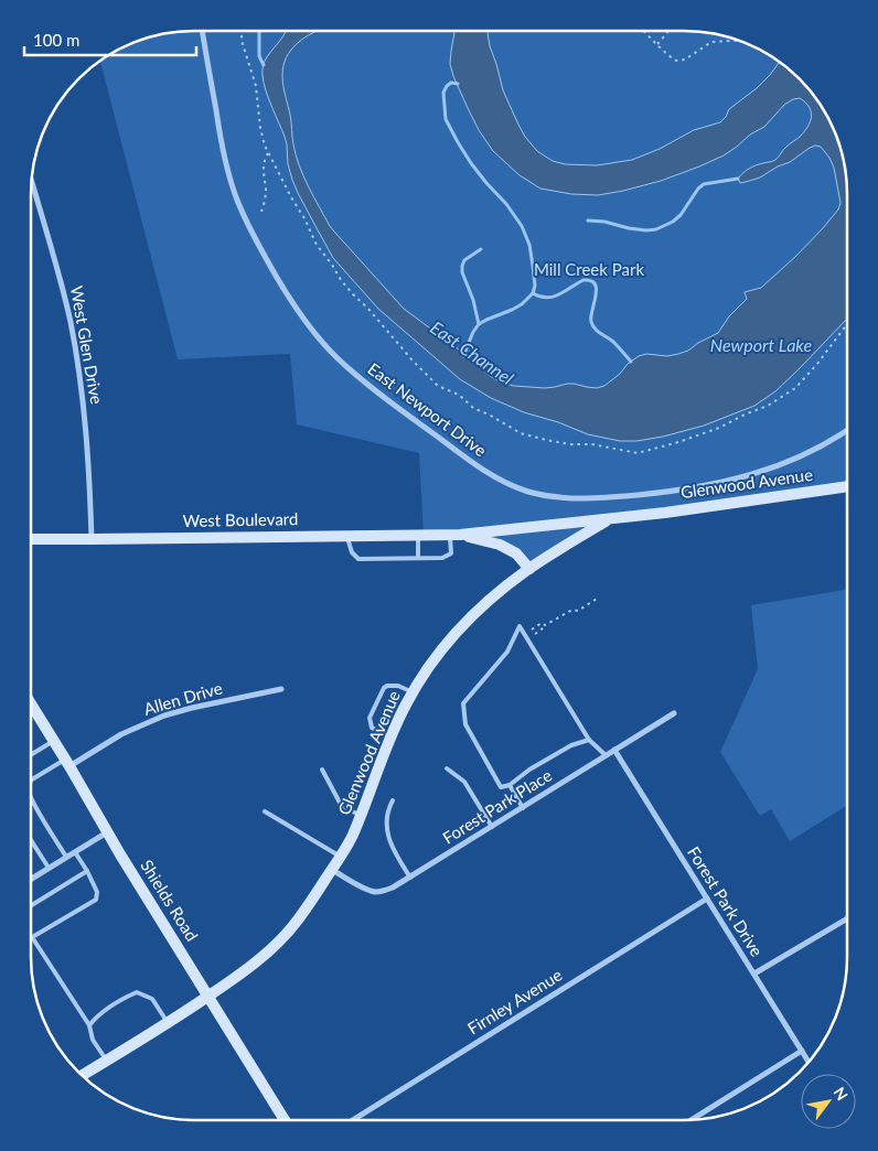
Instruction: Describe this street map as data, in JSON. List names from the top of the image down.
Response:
{
  "streets": {
    "street": [
      "West Glen Drive",
      "East Newport Drive",
      "Glenwood Avenue",
      "West Boulevard",
      "Allen Drive",
      "Forest Park Place",
      "Shields Road",
      "Forest Park Drive",
      "Firnley Avenue"
    ]
  },
  "crossings": [
    ["West Glen Drive", "West Boulevard"],
    ["Glenwood Avenue", "West Boulevard"],
    ["Glenwood Avenue", "Forest Park Place"],
    ["Glenwood Avenue", "Shields Road"],
    ["Allen Drive", "Shields Road"],
    ["Forest Park Place", "Forest Park Drive"],
    ["Forest Park Drive", "Firnley Avenue"]
  ],
  "water": ["Newport Lake", "East Channel"],
  "parks": ["Mill Creek Park"],
  "scale_bar": "100 m",
  "north": "top right"
}
